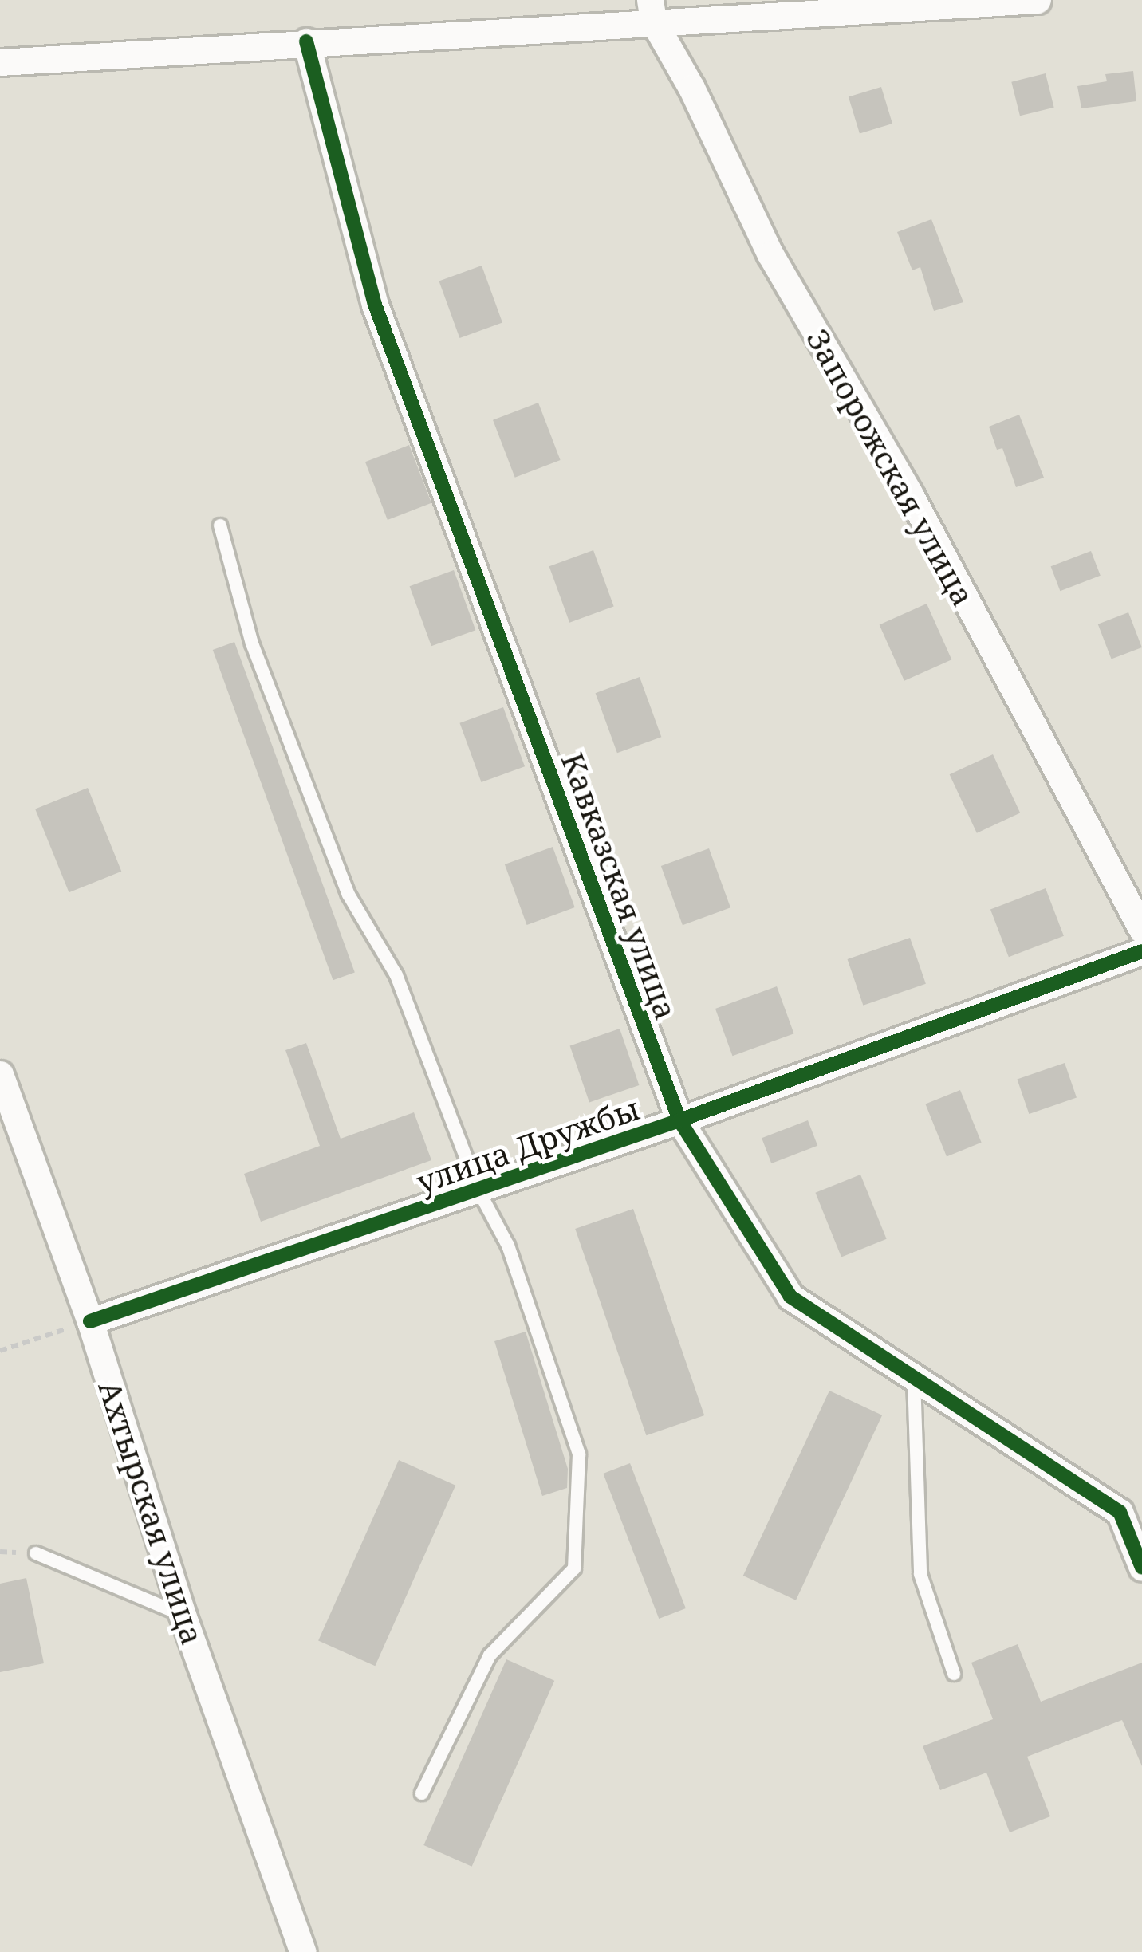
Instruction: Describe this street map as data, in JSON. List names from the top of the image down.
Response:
{
  "streets": {
    "street": [
      "Запорожская улица",
      "Кавказская улица",
      "улица Дружбы",
      "Ахтырская улица"
    ]
  },
  "crossings": [
    ["Кавказская улица", "улица Дружбы"],
    ["улица Дружбы", "Ахтырская улица"]
  ]
}
